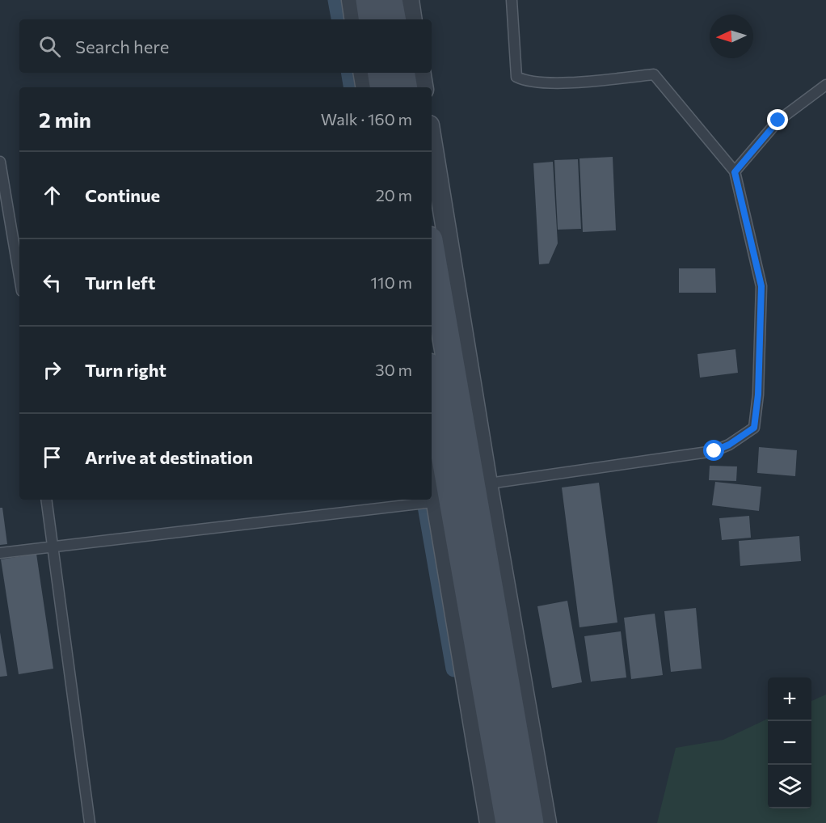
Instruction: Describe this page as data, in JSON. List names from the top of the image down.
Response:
{
  "north": "left",
  "page": {
    "search": "Search here",
    "heading": ["2 min", "Walk · 160 m"],
    "list": [
      ["Continue", "20 m"],
      ["Turn left", "110 m"],
      ["Turn right", "30 m"],
      "Arrive at destination"
    ],
    "map_buttons": ["+", "−"]
  }
}
